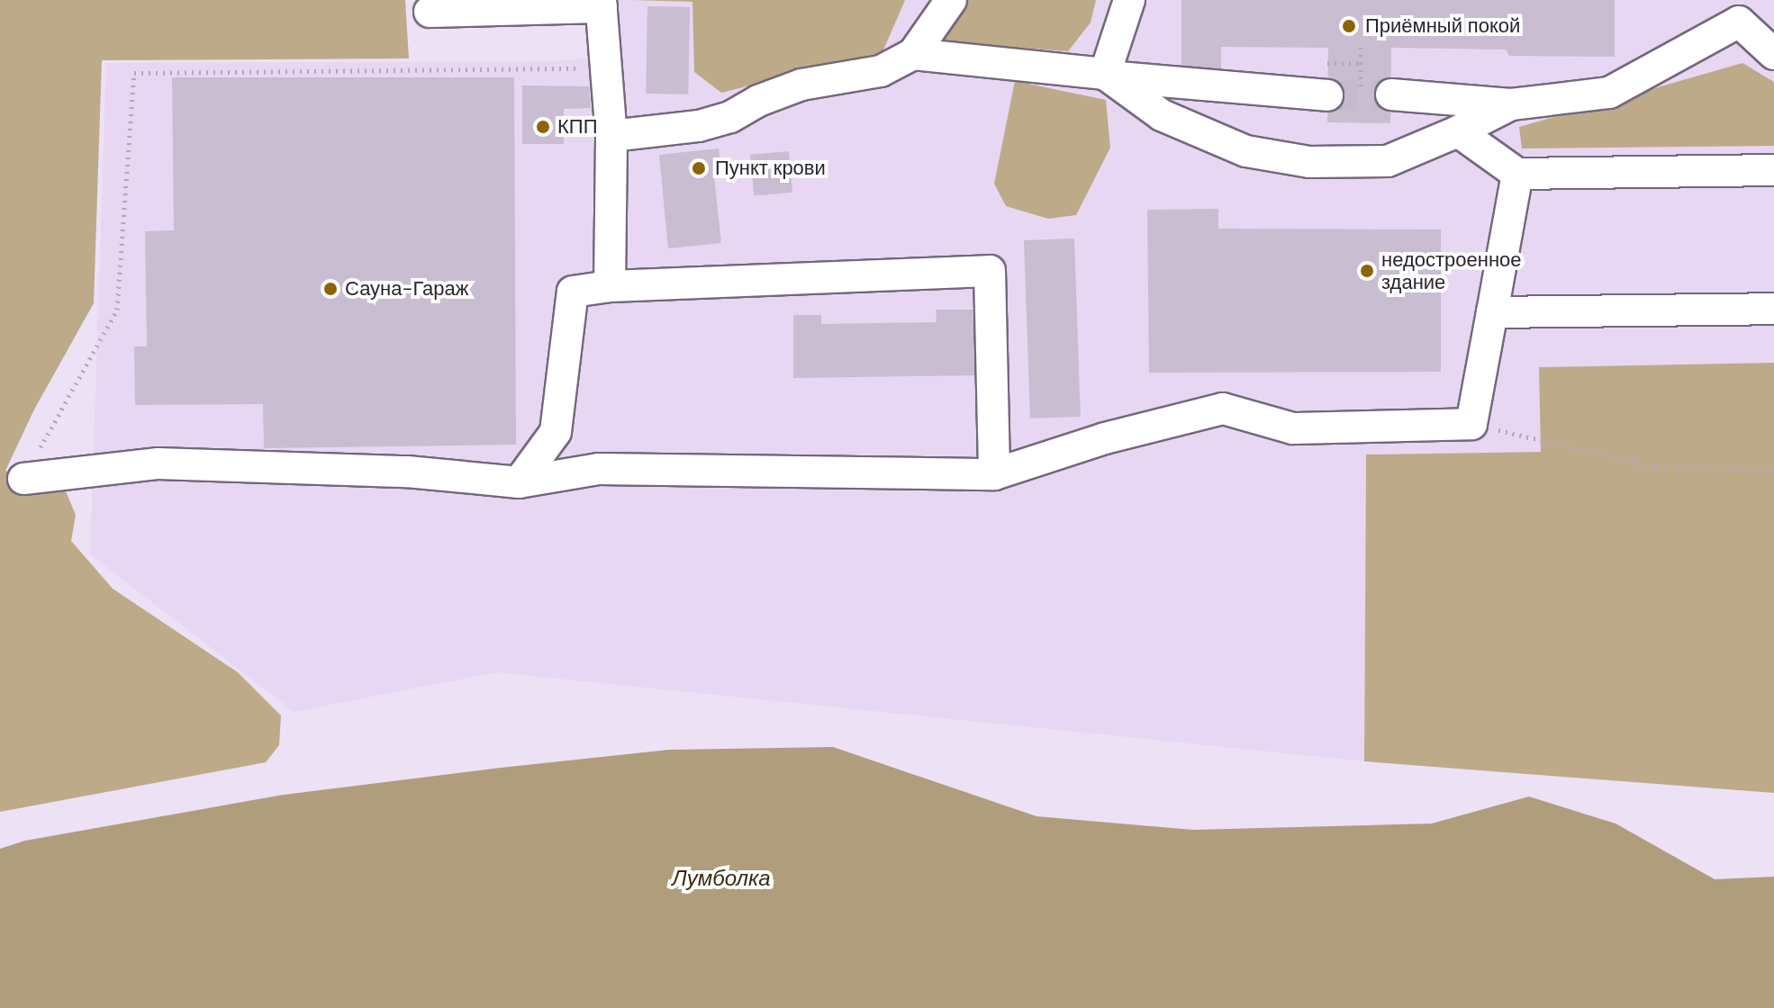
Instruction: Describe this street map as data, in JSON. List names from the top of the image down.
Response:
{
  "water": ["Лумболка"],
  "places": [
    "Приёмный покой",
    "КПП",
    "Пункт крови",
    "недостроенное здание",
    "Сауна-Гараж"
  ]
}
